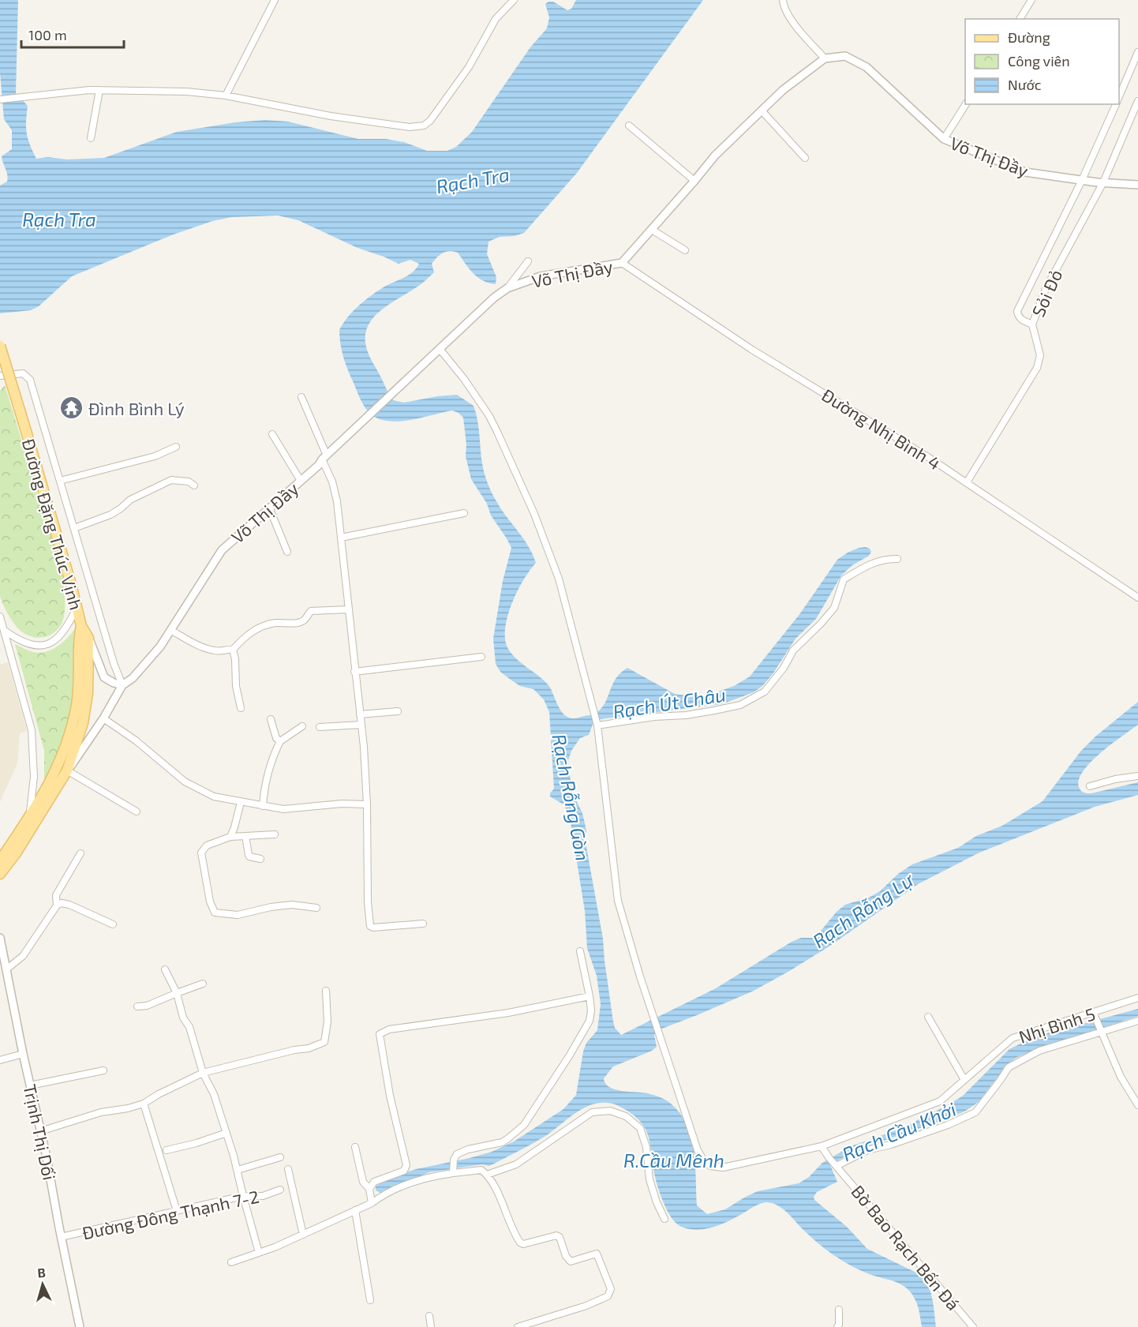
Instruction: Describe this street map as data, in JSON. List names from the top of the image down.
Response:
{
  "streets": {
    "main road": ["Đường Đặng Thúc Vịnh"],
    "street": [
      "Võ Thị Đầy",
      "Sỏi Đỏ",
      "Đường Nhị Bình 4",
      "Nhị Bình 5",
      "Trịnh Thị Dối",
      "Đường Đông Thạnh 7-2",
      "Bờ Bao Rạch Bến Đá"
    ]
  },
  "crossings": [
    ["Võ Thị Đầy", "Sỏi Đỏ"],
    ["Võ Thị Đầy", "Đường Nhị Bình 4"],
    ["Võ Thị Đầy", "Đường Đặng Thúc Vịnh"],
    ["Sỏi Đỏ", "Đường Nhị Bình 4"],
    ["Nhị Bình 5", "Bờ Bao Rạch Bến Đá"],
    ["Trịnh Thị Dối", "Đường Đông Thạnh 7-2"]
  ],
  "water": [
    "Rạch Tra",
    "Rạch Út Châu",
    "Rạch Rỗng Gòn",
    "Rạch Rỗng Lự",
    "Rạch Cầu Khởi",
    "R.Cầu Mênh"
  ],
  "places": {
    "temple": ["Đình Bình Lý"]
  },
  "legend": ["Đường", "Công viên", "Nước"],
  "scale_bar": "100 m",
  "north": "top"
}
